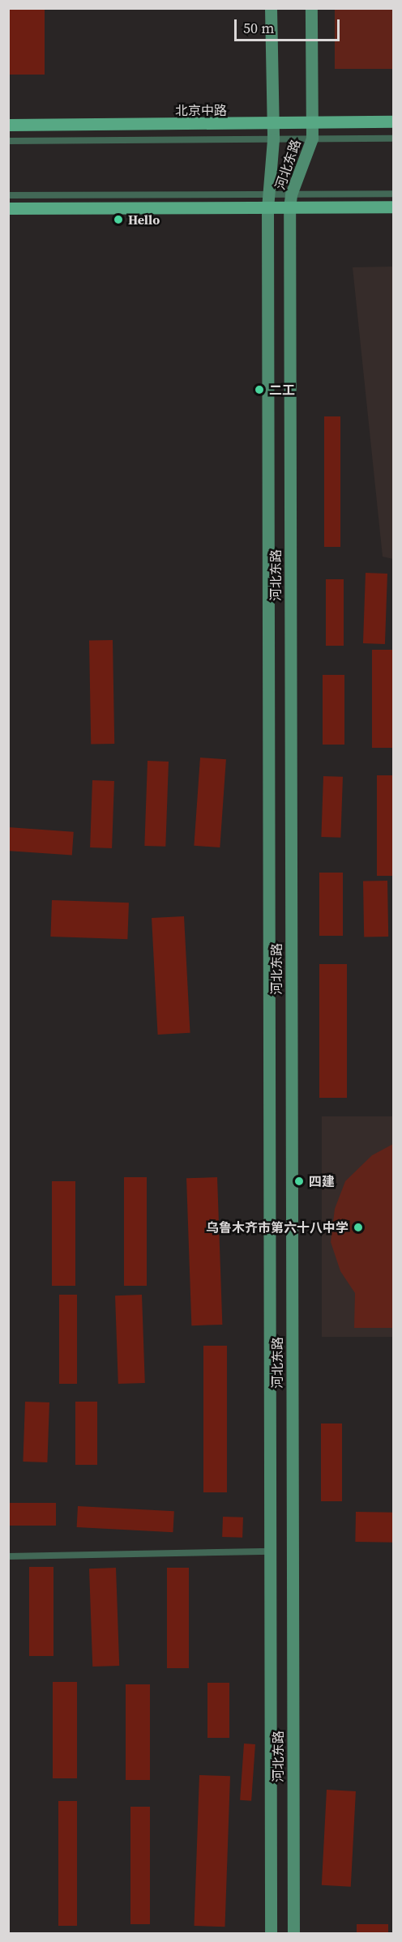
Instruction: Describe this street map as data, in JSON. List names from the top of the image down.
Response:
{
  "streets": {
    "main road": ["北京中路", "河北东路"]
  },
  "crossings": [
    ["北京中路", "河北东路"]
  ],
  "places": [
    "Hello",
    "二工",
    "四建",
    "乌鲁木齐市第六十八中学"
  ],
  "scale_bar": "50 m"
}
